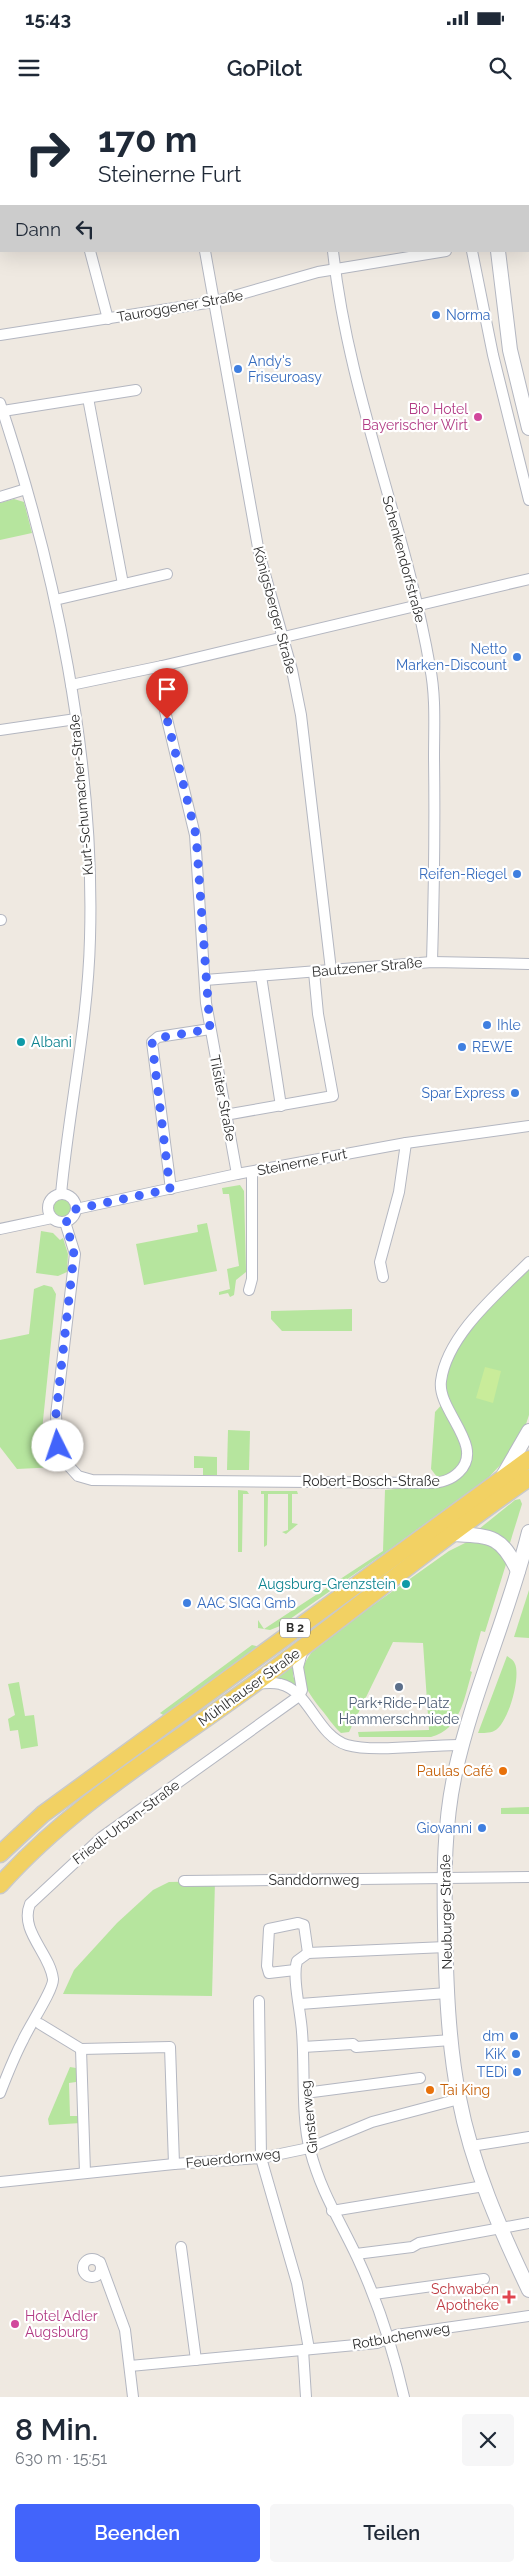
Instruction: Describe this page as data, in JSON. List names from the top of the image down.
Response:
{
  "streets": {
    "main road": ["B 2", "Mühlhauser Straße"],
    "street": [
      "Tauroggener Straße",
      "Schenkendorfstraße",
      "Königsberger Straße",
      "Kurt-Schumacher-Straße",
      "Bautzener Straße",
      "Tilsiter Straße",
      "Steinerne Furt",
      "Robert-Bosch-Straße",
      "Friedl-Urban-Straße",
      "Sanddornweg",
      "Neuburger Straße",
      "Ginsterweg",
      "Feuerdornweg",
      "Rotbuchenweg"
    ]
  },
  "crossings": [
    ["Tauroggener Straße", "Schenkendorfstraße"],
    ["Tauroggener Straße", "Königsberger Straße"],
    ["Schenkendorfstraße", "Bautzener Straße"],
    ["Königsberger Straße", "Bautzener Straße"],
    ["Kurt-Schumacher-Straße", "Steinerne Furt"],
    ["Kurt-Schumacher-Straße", "Robert-Bosch-Straße"],
    ["Bautzener Straße", "Tilsiter Straße"],
    ["Tilsiter Straße", "Steinerne Furt"],
    ["Steinerne Furt", "Robert-Bosch-Straße"],
    ["Sanddornweg", "Neuburger Straße"],
    ["Neuburger Straße", "Feuerdornweg"],
    ["Ginsterweg", "Feuerdornweg"],
    ["Ginsterweg", "Rotbuchenweg"]
  ],
  "places": {
    "other": [
      "Norma",
      "Andy's Friseuroasy",
      "Bio Hotel Bayerischer Wirt",
      "Netto Marken-Discount",
      "Reifen-Riegel",
      "Ihle",
      "Albani",
      "REWE",
      "Spar Express",
      "Augsburg-Grenzstein",
      "AAC SIGG Gmb",
      "Park+Ride-Platz Hammerschmiede",
      "Paulas Café",
      "Giovanni",
      "dm",
      "KiK",
      "TEDi",
      "Tai King",
      "Hotel Adler Augsburg"
    ],
    "health": ["Schwaben Apotheke"]
  },
  "page": {
    "status": "15:43",
    "header": "GoPilot",
    "turn": ["170 m", "Steinerne Furt"],
    "then": "Dann",
    "heading": ["8 Min.", "630 m · 15:51"],
    "buttons": ["Beenden", "Teilen"]
  }
}
